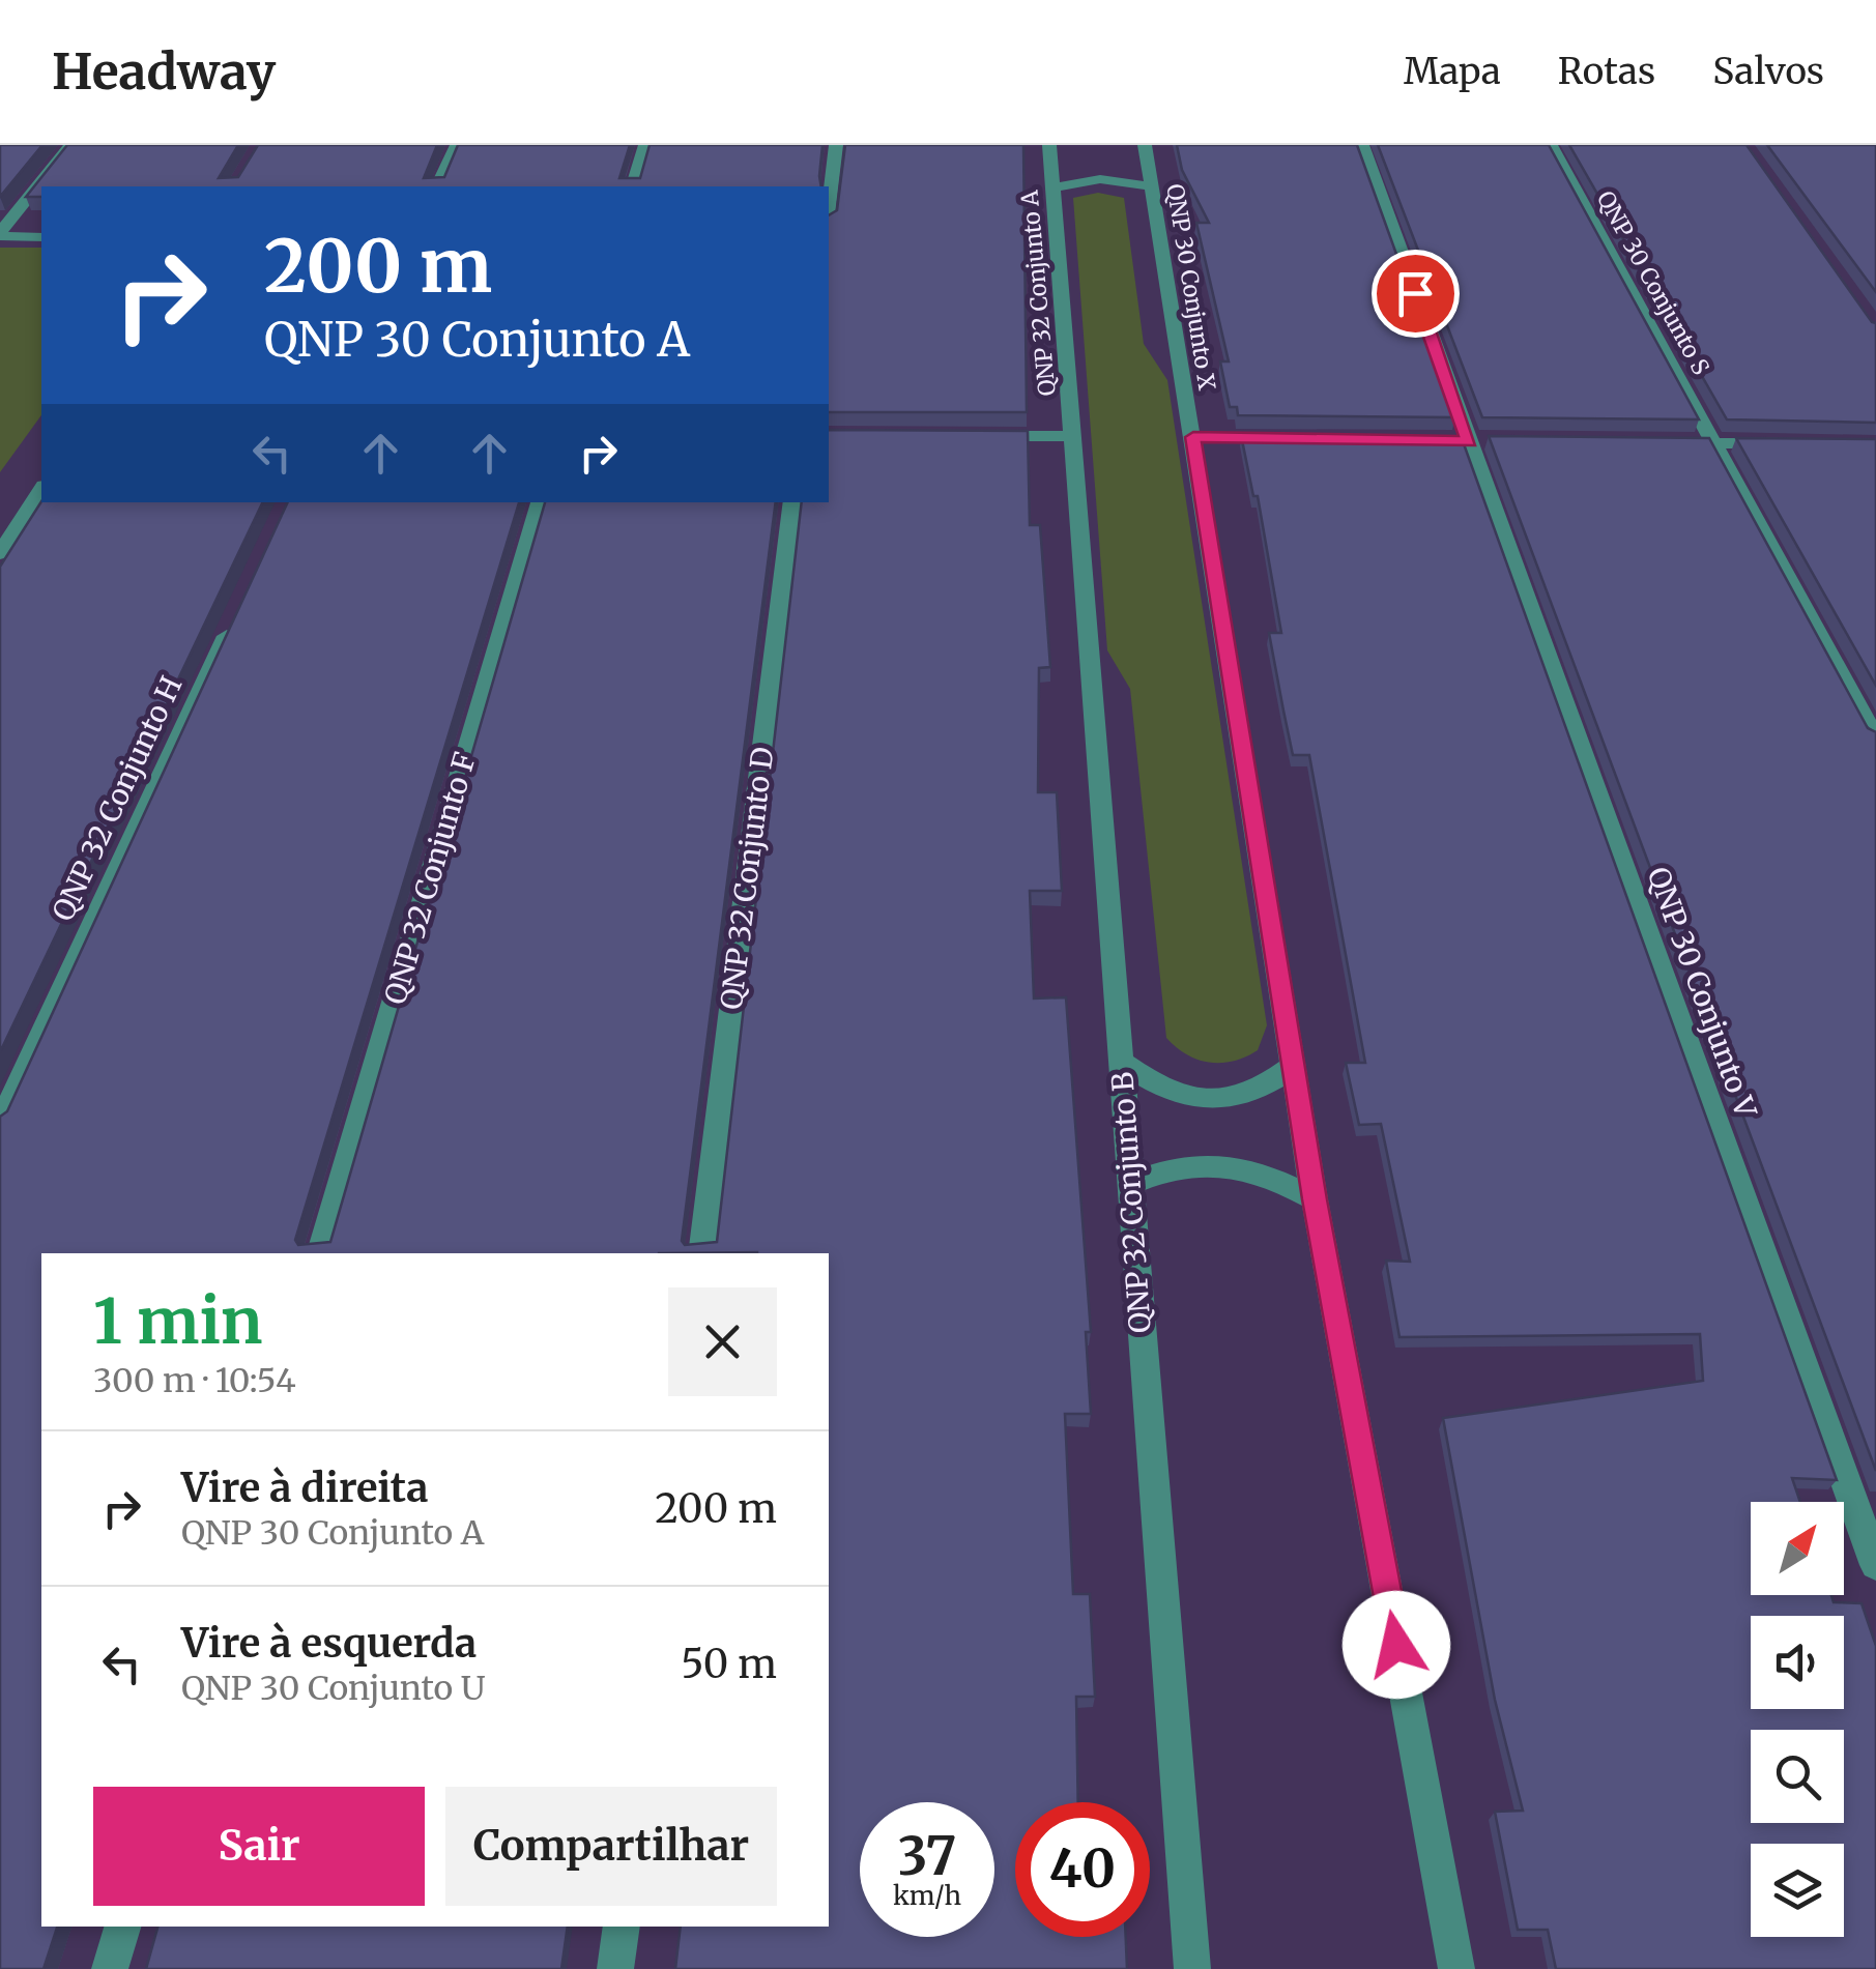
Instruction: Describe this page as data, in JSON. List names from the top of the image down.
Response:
{
  "streets": {
    "street": [
      "QNP 30 Conjunto S",
      "QNP 30 Conjunto X",
      "QNP 32 Conjunto A",
      "QNP 32 Conjunto H",
      "QNP 32 Conjunto F",
      "QNP 32 Conjunto D",
      "QNP 30 Conjunto V",
      "QNP 32 Conjunto B"
    ]
  },
  "crossings": [
    ["QNP 32 Conjunto A", "QNP 32 Conjunto B"]
  ],
  "north": "top right",
  "page": {
    "header": "Headway",
    "nav": ["Mapa", "Rotas", "Salvos"],
    "turn": ["200 m", "QNP 30 Conjunto A"],
    "heading": ["1 min", "300 m · 10:54"],
    "list": [
      {
        "name": "Vire à direita",
        "note": "QNP 30 Conjunto A",
        "value": "200 m"
      },
      {
        "name": "Vire à esquerda",
        "note": "QNP 30 Conjunto U",
        "value": "50 m"
      }
    ],
    "buttons": ["Sair", "Compartilhar"],
    "speed": "37 km/h",
    "limit": "40"
  }
}
